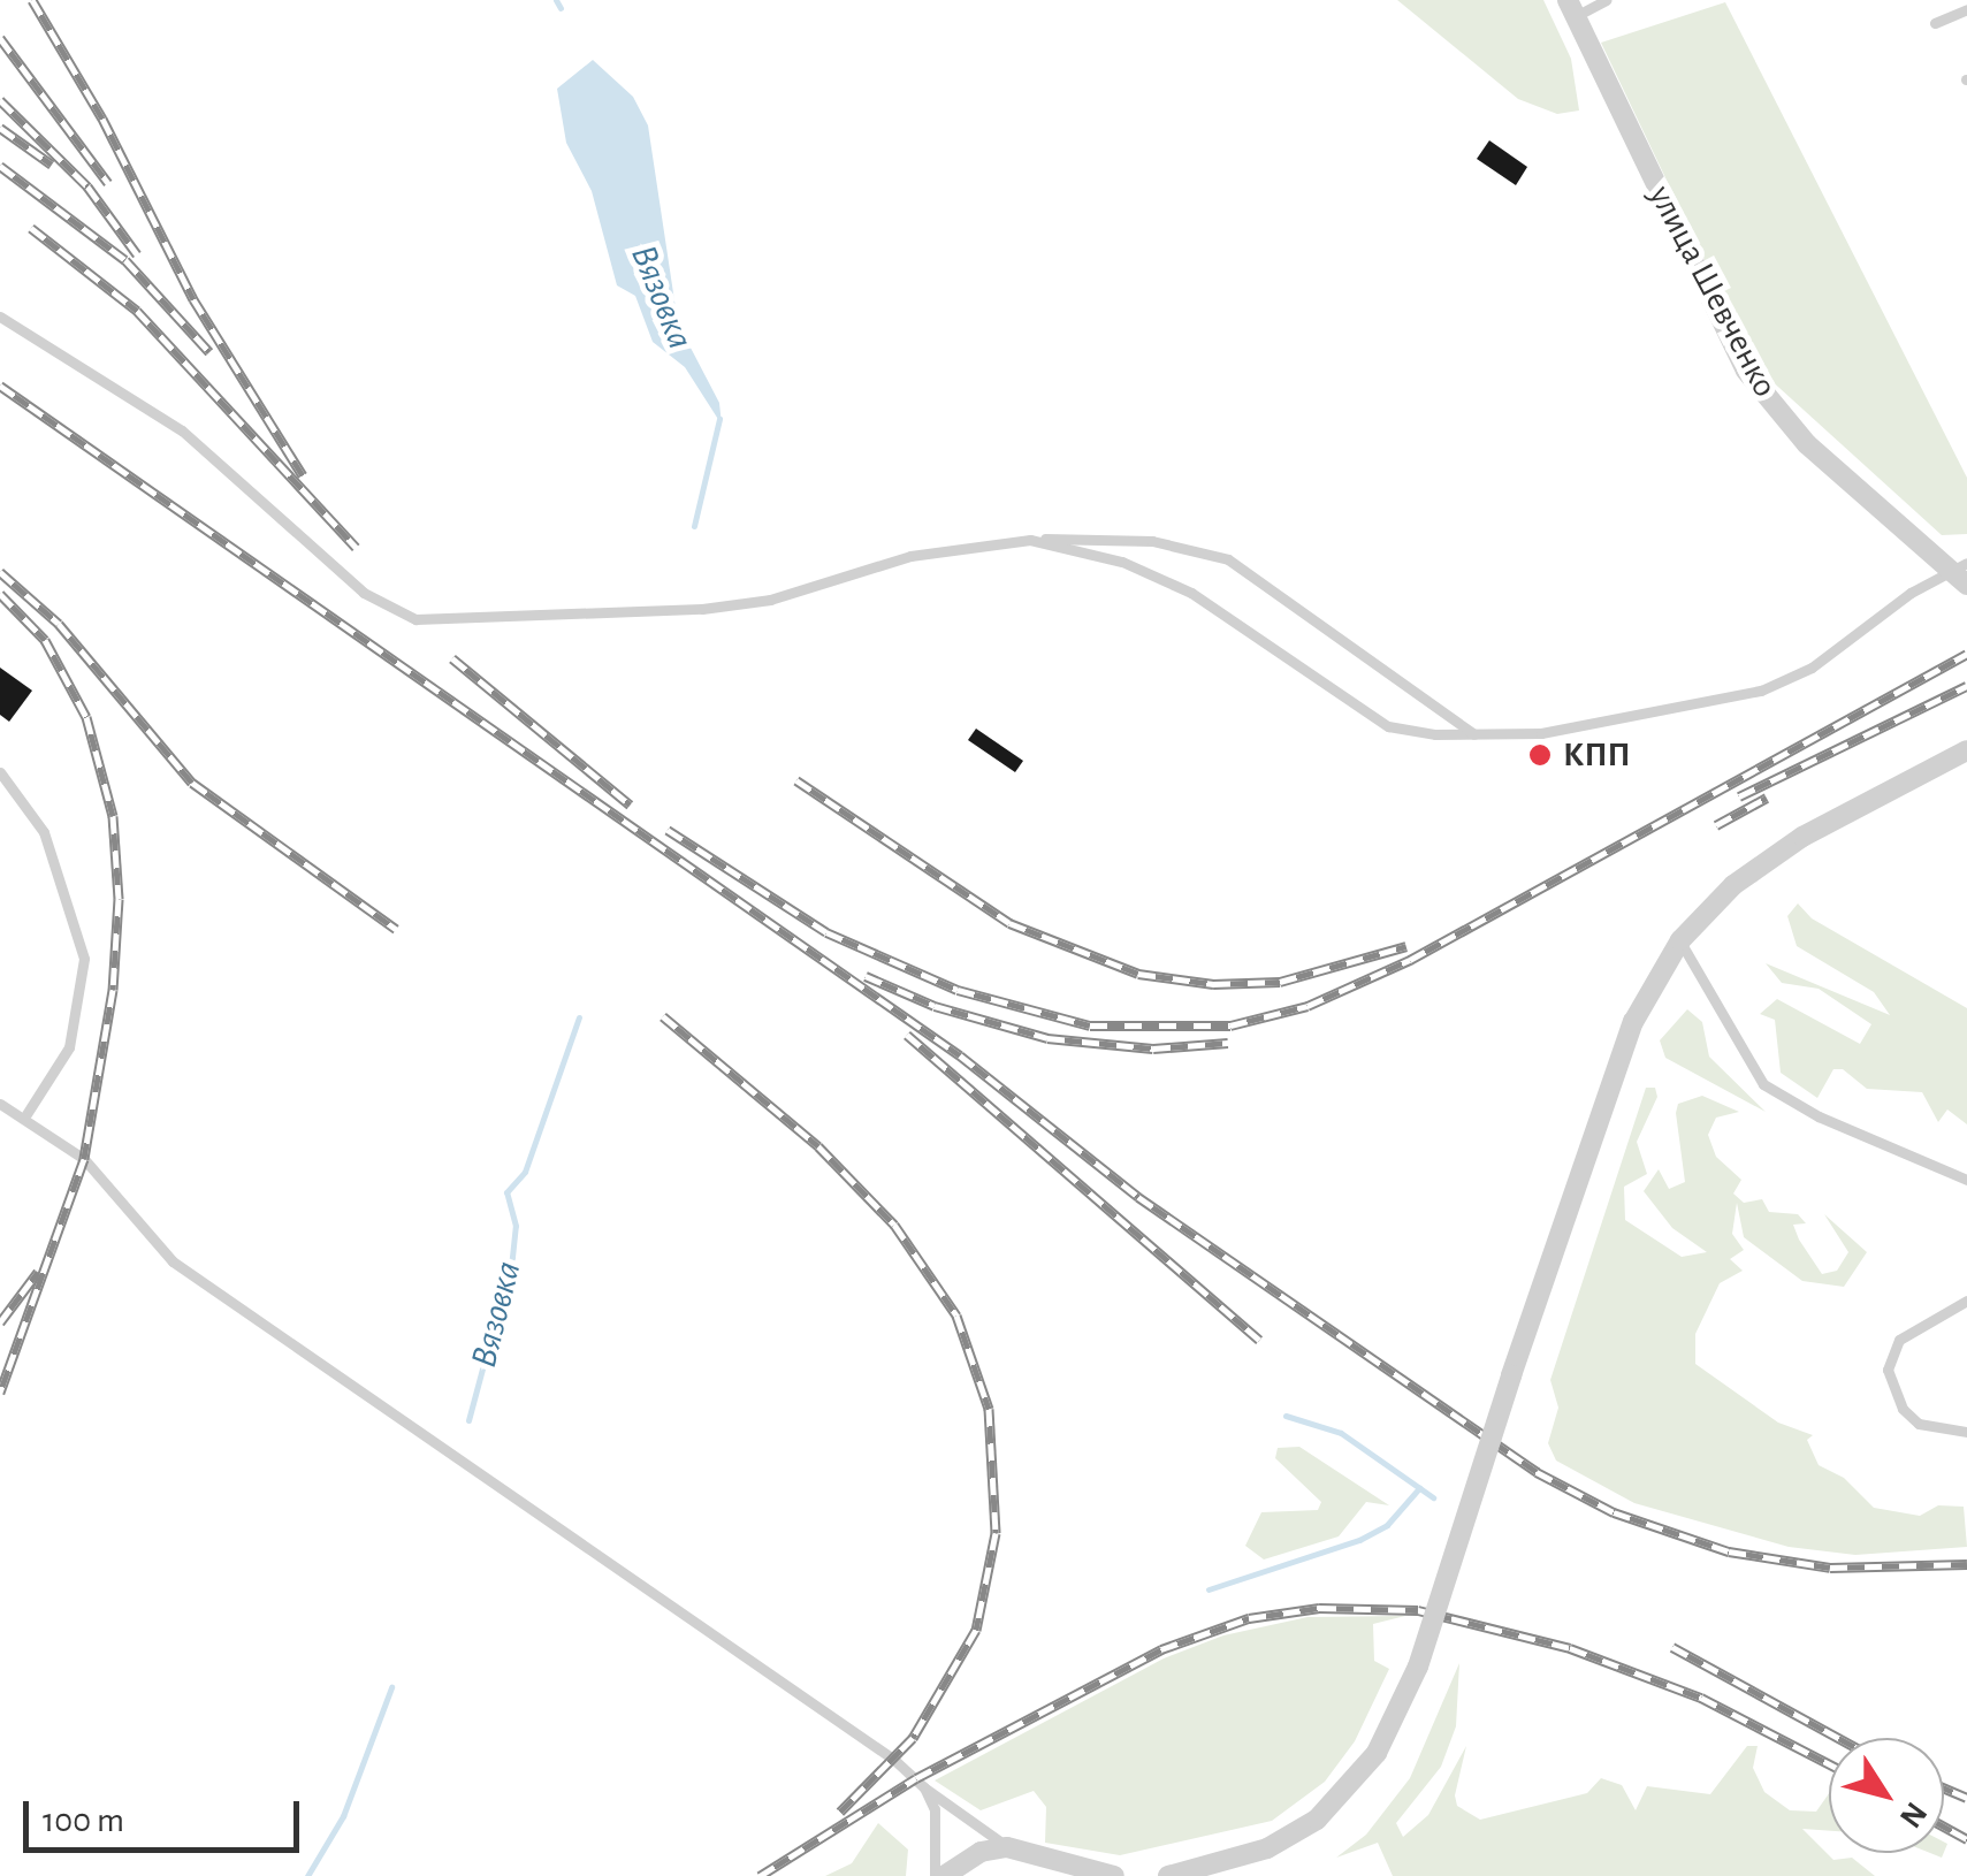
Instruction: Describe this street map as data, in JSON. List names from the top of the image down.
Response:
{
  "streets": {
    "street": ["улица Шевченко"]
  },
  "water": ["Вязовка"],
  "places": ["КПП"],
  "scale_bar": "100 m",
  "north": "bottom right"
}
